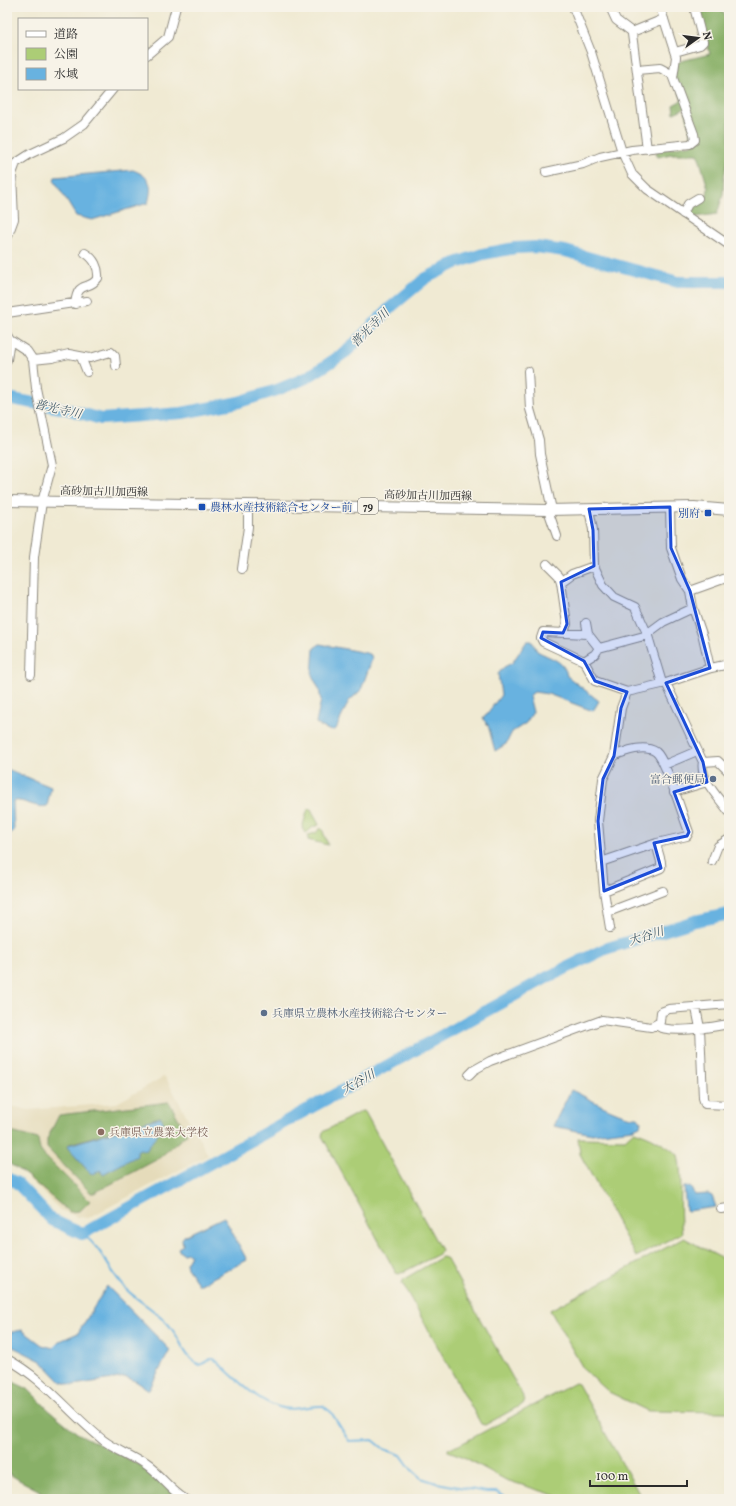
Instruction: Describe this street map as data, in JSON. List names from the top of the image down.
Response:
{
  "streets": {
    "main road": ["高砂加古川加西線", "79"]
  },
  "water": ["普光寺川", "大谷川"],
  "places": {
    "transit": ["農林水産技術総合センター前", "別府"],
    "other": ["富合郵便局", "兵庫県立農林水産技術総合センター", "兵庫県立農業大学校"]
  },
  "legend": ["道路", "公園", "水域"],
  "scale_bar": "100 m",
  "north": "right"
}
